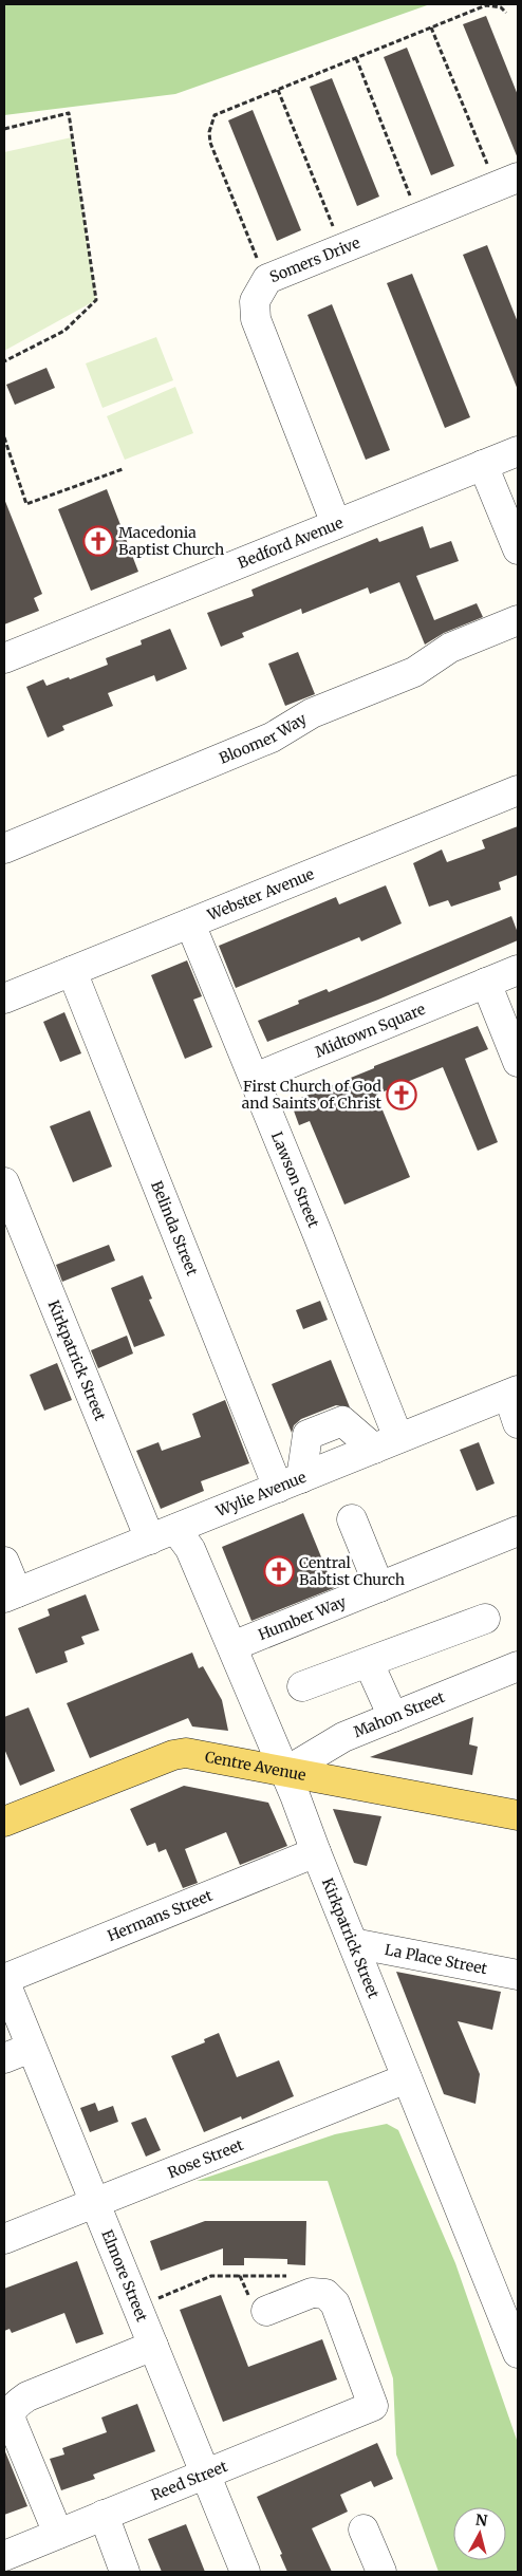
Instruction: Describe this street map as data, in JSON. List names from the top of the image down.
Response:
{
  "streets": {
    "main road": ["Centre Avenue"],
    "street": [
      "Somers Drive",
      "Bedford Avenue",
      "Bloomer Way",
      "Webster Avenue",
      "Midtown Square",
      "Lawson Street",
      "Belinda Street",
      "Kirkpatrick Street",
      "Wylie Avenue",
      "Humber Way",
      "Mahon Street",
      "Hermans Street",
      "La Place Street",
      "Rose Street",
      "Elmore Street",
      "Reed Street"
    ]
  },
  "crossings": [
    ["Somers Drive", "Bedford Avenue"],
    ["Webster Avenue", "Lawson Street"],
    ["Webster Avenue", "Belinda Street"],
    ["Midtown Square", "Lawson Street"],
    ["Lawson Street", "Wylie Avenue"],
    ["Belinda Street", "Wylie Avenue"],
    ["Kirkpatrick Street", "Wylie Avenue"],
    ["Kirkpatrick Street", "Humber Way"],
    ["Kirkpatrick Street", "Mahon Street"],
    ["Kirkpatrick Street", "Centre Avenue"],
    ["Kirkpatrick Street", "Hermans Street"],
    ["Kirkpatrick Street", "La Place Street"],
    ["Kirkpatrick Street", "Rose Street"],
    ["Mahon Street", "Centre Avenue"],
    ["Hermans Street", "Elmore Street"],
    ["Rose Street", "Elmore Street"],
    ["Elmore Street", "Reed Street"]
  ],
  "places": {
    "church": ["Macedonia Baptist Church", "First Church of God and Saints of Christ", "Central Babtist Church"]
  },
  "north": "top"
}
